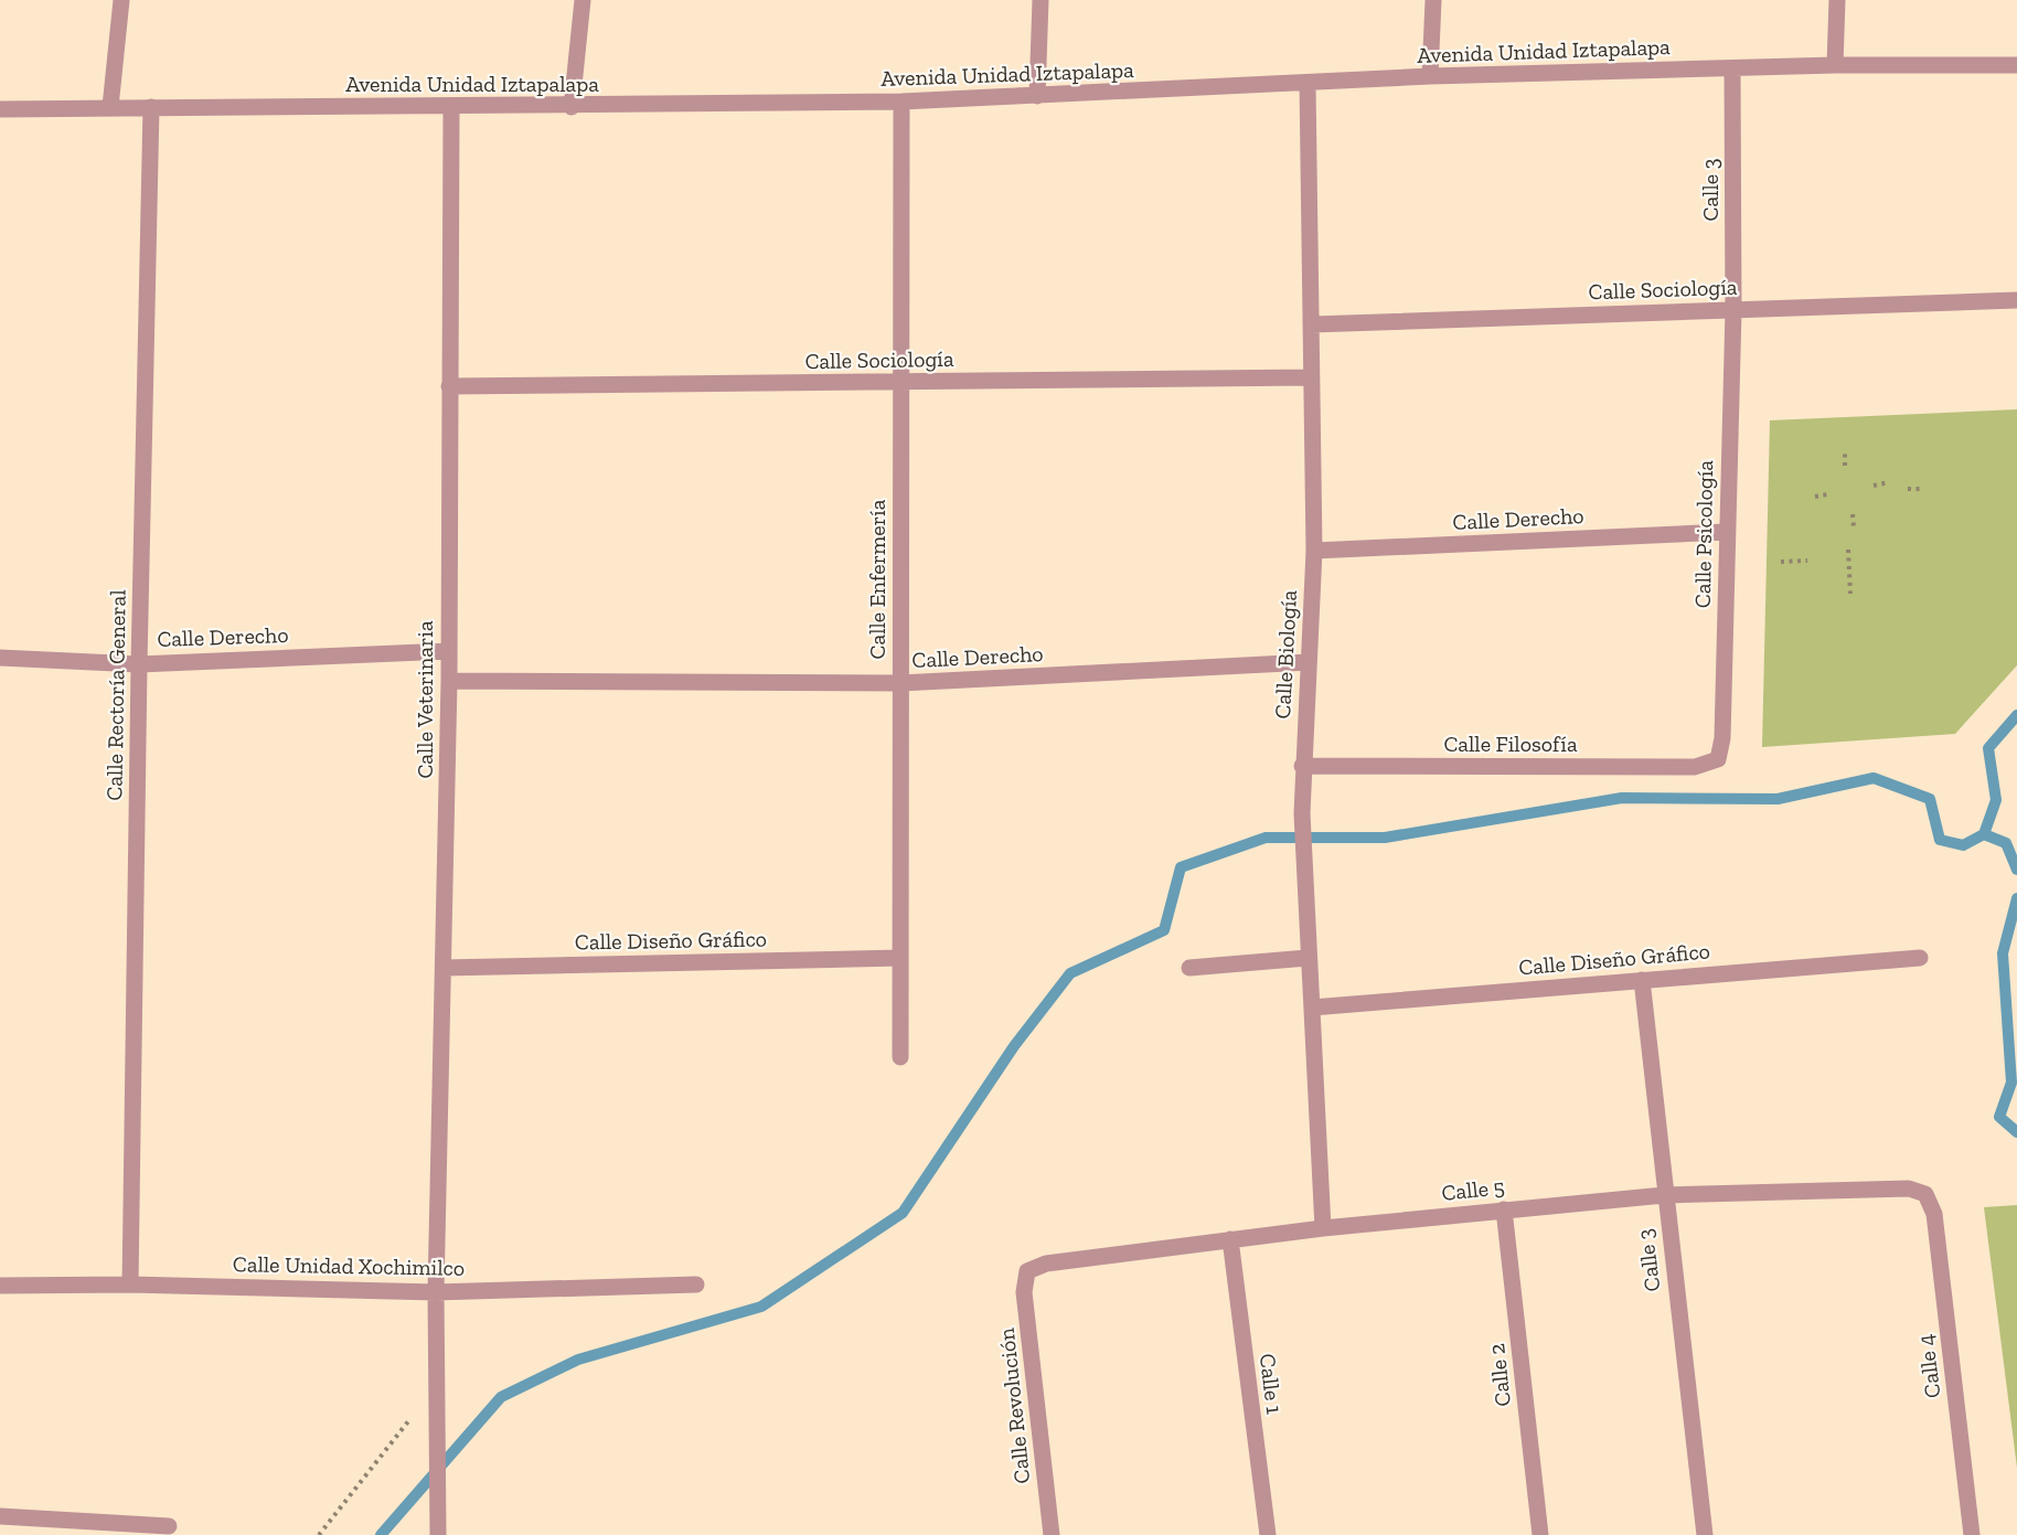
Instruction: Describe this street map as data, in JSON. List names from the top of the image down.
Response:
{
  "streets": {
    "street": [
      "Avenida Unidad Iztapalapa",
      "Calle 3",
      "Calle Sociología",
      "Calle Derecho",
      "Calle Psicología",
      "Calle Enfermería",
      "Calle Biología",
      "Calle Rectoría General",
      "Calle Veterinaria",
      "Calle Filosofía",
      "Calle Diseño Gráfico",
      "Calle 5",
      "Calle Unidad Xochimilco",
      "Calle 4",
      "Calle 2",
      "Calle 1",
      "Calle Revolución"
    ]
  },
  "crossings": [
    ["Avenida Unidad Iztapalapa", "Calle 3"],
    ["Avenida Unidad Iztapalapa", "Calle Enfermería"],
    ["Avenida Unidad Iztapalapa", "Calle Biología"],
    ["Avenida Unidad Iztapalapa", "Calle Rectoría General"],
    ["Avenida Unidad Iztapalapa", "Calle Veterinaria"],
    ["Calle 3", "Calle Sociología"],
    ["Calle 3", "Calle Psicología"],
    ["Calle 3", "Calle Diseño Gráfico"],
    ["Calle 3", "Calle 5"],
    ["Calle Sociología", "Calle Psicología"],
    ["Calle Sociología", "Calle Enfermería"],
    ["Calle Sociología", "Calle Biología"],
    ["Calle Sociología", "Calle Veterinaria"],
    ["Calle Derecho", "Calle Psicología"],
    ["Calle Derecho", "Calle Enfermería"],
    ["Calle Derecho", "Calle Biología"],
    ["Calle Derecho", "Calle Rectoría General"],
    ["Calle Derecho", "Calle Veterinaria"],
    ["Calle Psicología", "Calle Filosofía"],
    ["Calle Enfermería", "Calle Diseño Gráfico"],
    ["Calle Biología", "Calle Filosofía"],
    ["Calle Biología", "Calle Diseño Gráfico"],
    ["Calle Biología", "Calle 5"],
    ["Calle Rectoría General", "Calle Unidad Xochimilco"],
    ["Calle Veterinaria", "Calle Diseño Gráfico"],
    ["Calle Veterinaria", "Calle Unidad Xochimilco"],
    ["Calle 5", "Calle 4"],
    ["Calle 5", "Calle 2"],
    ["Calle 5", "Calle 1"],
    ["Calle 5", "Calle Revolución"]
  ]
}
